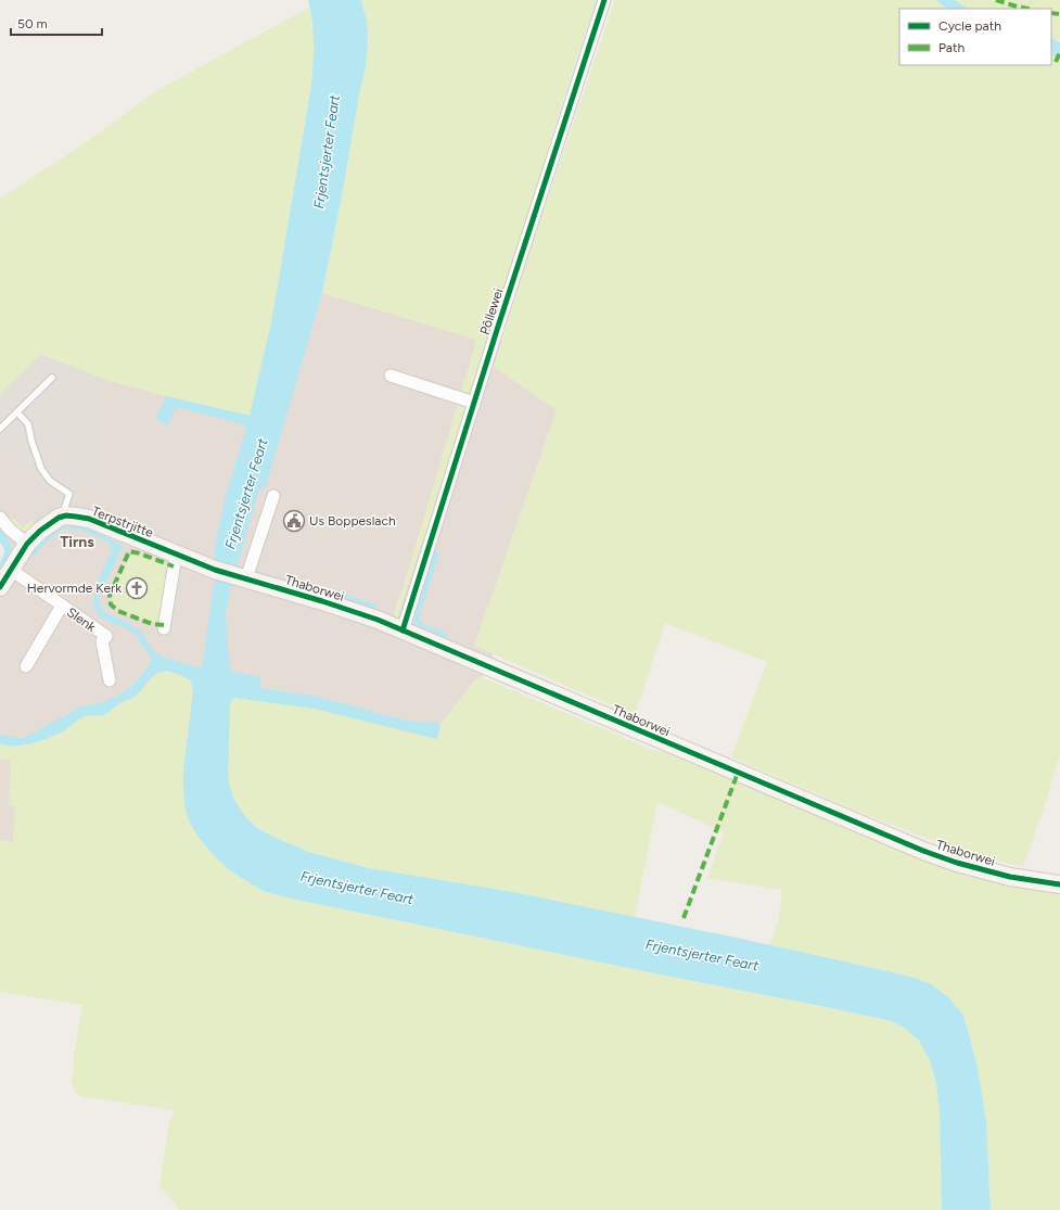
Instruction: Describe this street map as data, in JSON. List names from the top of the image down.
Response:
{
  "streets": {
    "street": [
      "Pôllewei",
      "Terpstrjitte",
      "Thaborwei",
      "Slenk"
    ]
  },
  "crossings": [
    ["Pôllewei", "Thaborwei"],
    ["Terpstrjitte", "Thaborwei"]
  ],
  "districts": ["Tirns"],
  "water": ["Frjentsjerter Feart"],
  "places": {
    "public building": ["Us Boppeslach"],
    "church": ["Hervormde Kerk"]
  },
  "legend": ["Cycle path", "Path"],
  "scale_bar": "50 m"
}
